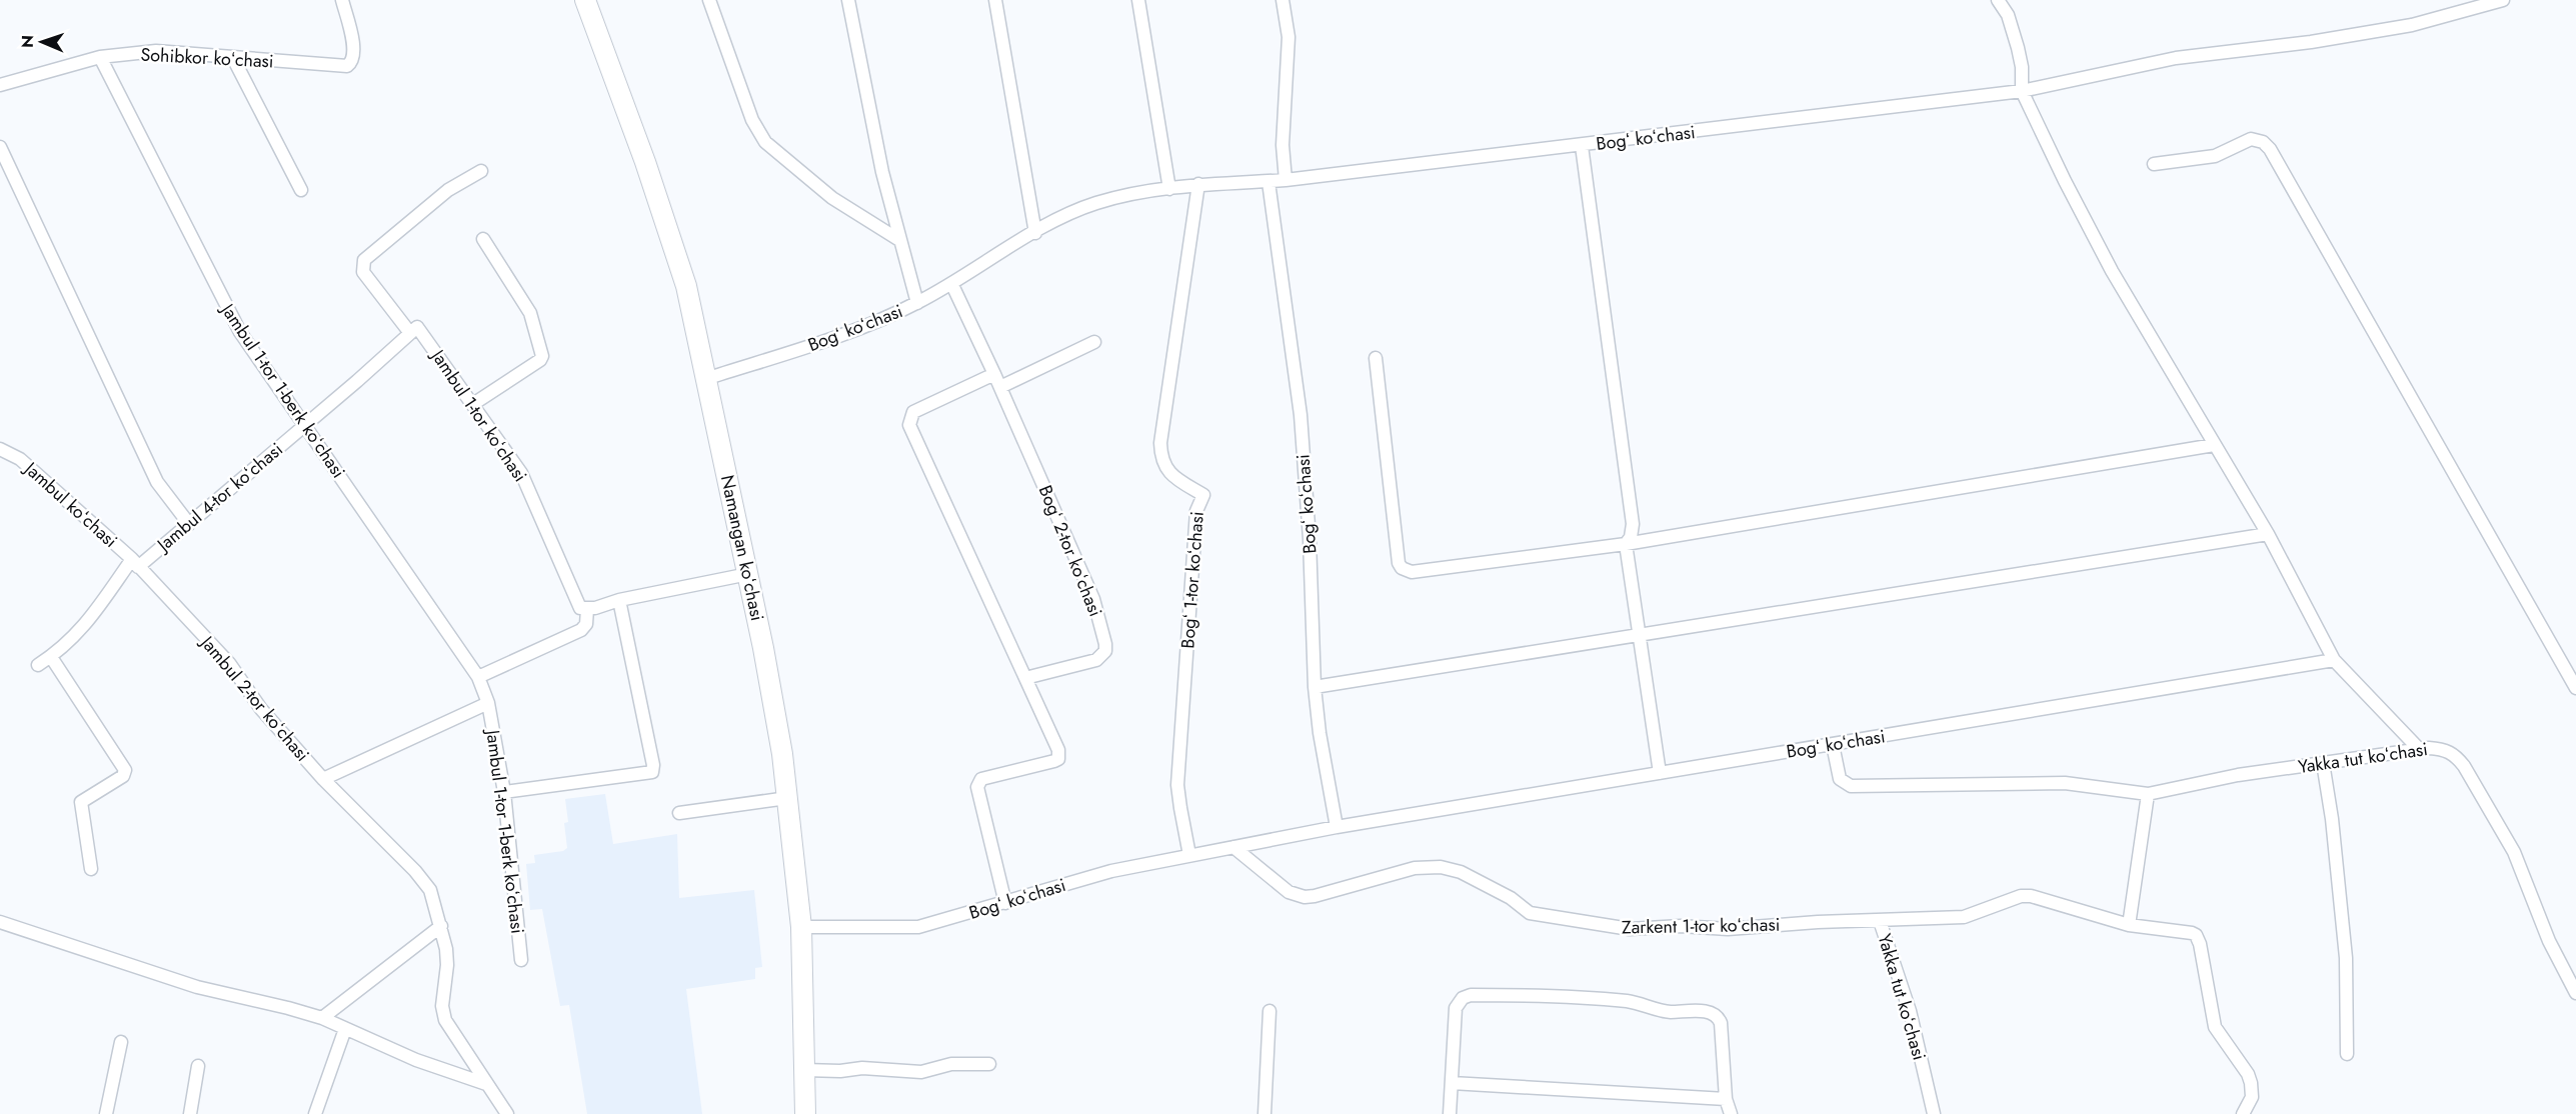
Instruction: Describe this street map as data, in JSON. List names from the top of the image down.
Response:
{
  "streets": {
    "main road": ["Namangan koʻchasi"],
    "street": [
      "Sohibkor koʻchasi",
      "Bogʻ koʻchasi",
      "Jambul 1-tor 1-berk koʻchasi",
      "Jambul 1-tor koʻchasi",
      "Jambul 4-tor koʻchasi",
      "Jambul koʻchasi",
      "Bogʻ 2-tor koʻchasi",
      "Bogʻ 1-tor koʻchasi",
      "Jambul 2-tor koʻchasi",
      "Yakka tut koʻchasi",
      "Zarkent 1-tor koʻchasi"
    ]
  },
  "crossings": [
    ["Sohibkor koʻchasi", "Jambul 1-tor 1-berk koʻchasi"],
    ["Bogʻ koʻchasi", "Namangan koʻchasi"],
    ["Bogʻ koʻchasi", "Bogʻ 2-tor koʻchasi"],
    ["Bogʻ koʻchasi", "Bogʻ 1-tor koʻchasi"],
    ["Bogʻ koʻchasi", "Yakka tut koʻchasi"],
    ["Bogʻ koʻchasi", "Zarkent 1-tor koʻchasi"],
    ["Jambul 1-tor 1-berk koʻchasi", "Jambul 4-tor koʻchasi"],
    ["Jambul 1-tor koʻchasi", "Jambul 4-tor koʻchasi"],
    ["Jambul 4-tor koʻchasi", "Jambul koʻchasi"],
    ["Jambul 4-tor koʻchasi", "Jambul 2-tor koʻchasi"],
    ["Jambul koʻchasi", "Jambul 2-tor koʻchasi"],
    ["Yakka tut koʻchasi", "Zarkent 1-tor koʻchasi"]
  ],
  "north": "left"
}
